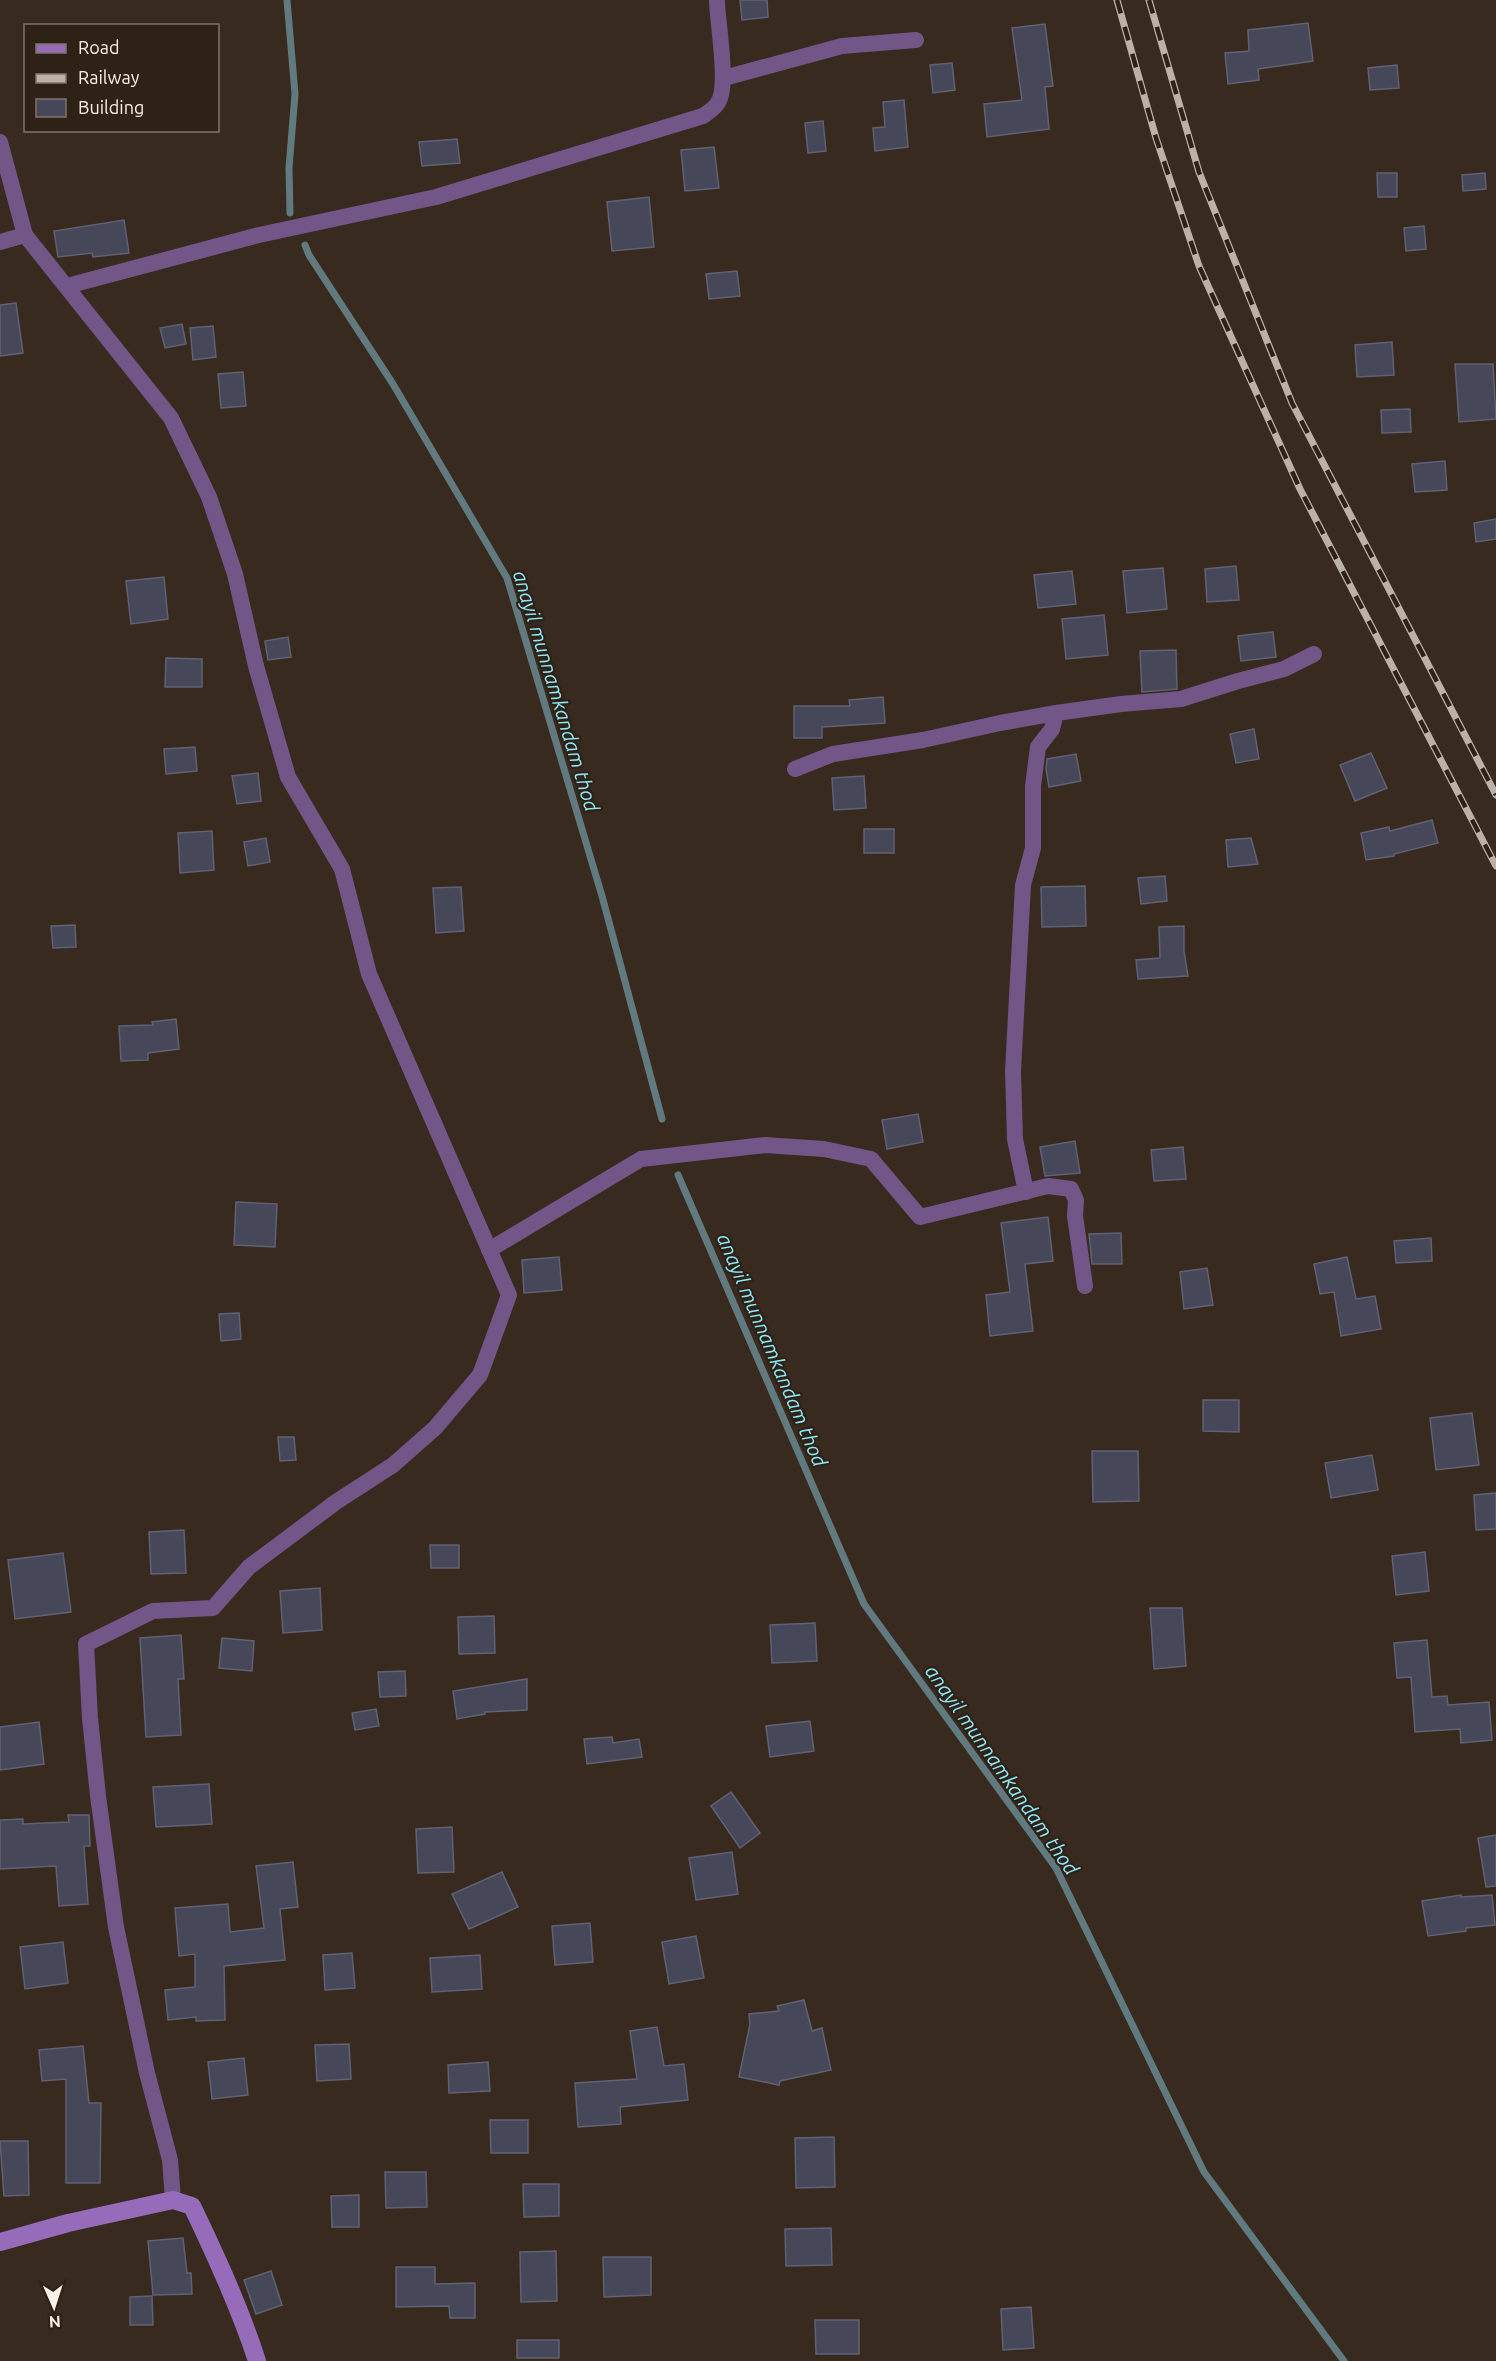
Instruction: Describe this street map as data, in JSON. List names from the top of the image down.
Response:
{
  "water": ["anayil munnamkandam thod"],
  "legend": ["Road", "Railway", "Building"],
  "north": "bottom"
}
